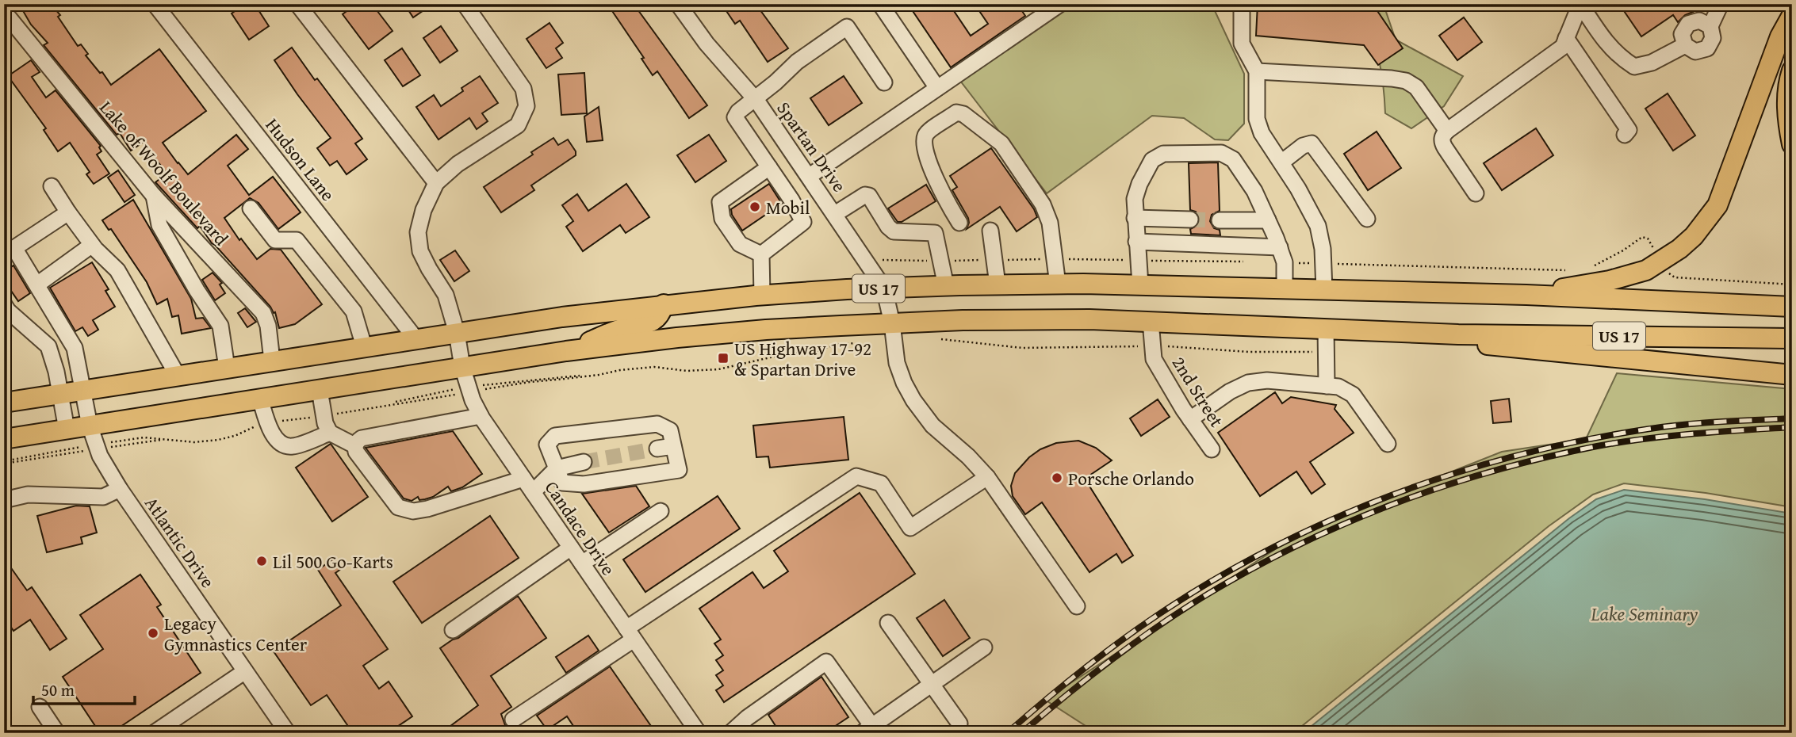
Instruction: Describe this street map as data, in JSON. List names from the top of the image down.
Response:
{
  "streets": {
    "main road": ["US 17"],
    "street": [
      "Spartan Drive",
      "Hudson Lane",
      "Lake of Woolf Boulevard",
      "2nd Street",
      "Candace Drive",
      "Atlantic Drive"
    ]
  },
  "crossings": [
    ["Spartan Drive", "US 17"],
    ["Hudson Lane", "US 17"],
    ["Lake of Woolf Boulevard", "US 17"],
    ["US 17", "2nd Street"],
    ["US 17", "Candace Drive"],
    ["US 17", "Atlantic Drive"]
  ],
  "water": ["Lake Seminary"],
  "places": {
    "other": [
      "Mobil",
      "Porsche Orlando",
      "Lil 500 Go-Karts",
      "Legacy Gymnastics Center"
    ],
    "transit": ["US Highway 17-92 & Spartan Drive"]
  },
  "scale_bar": "50 m"
}
